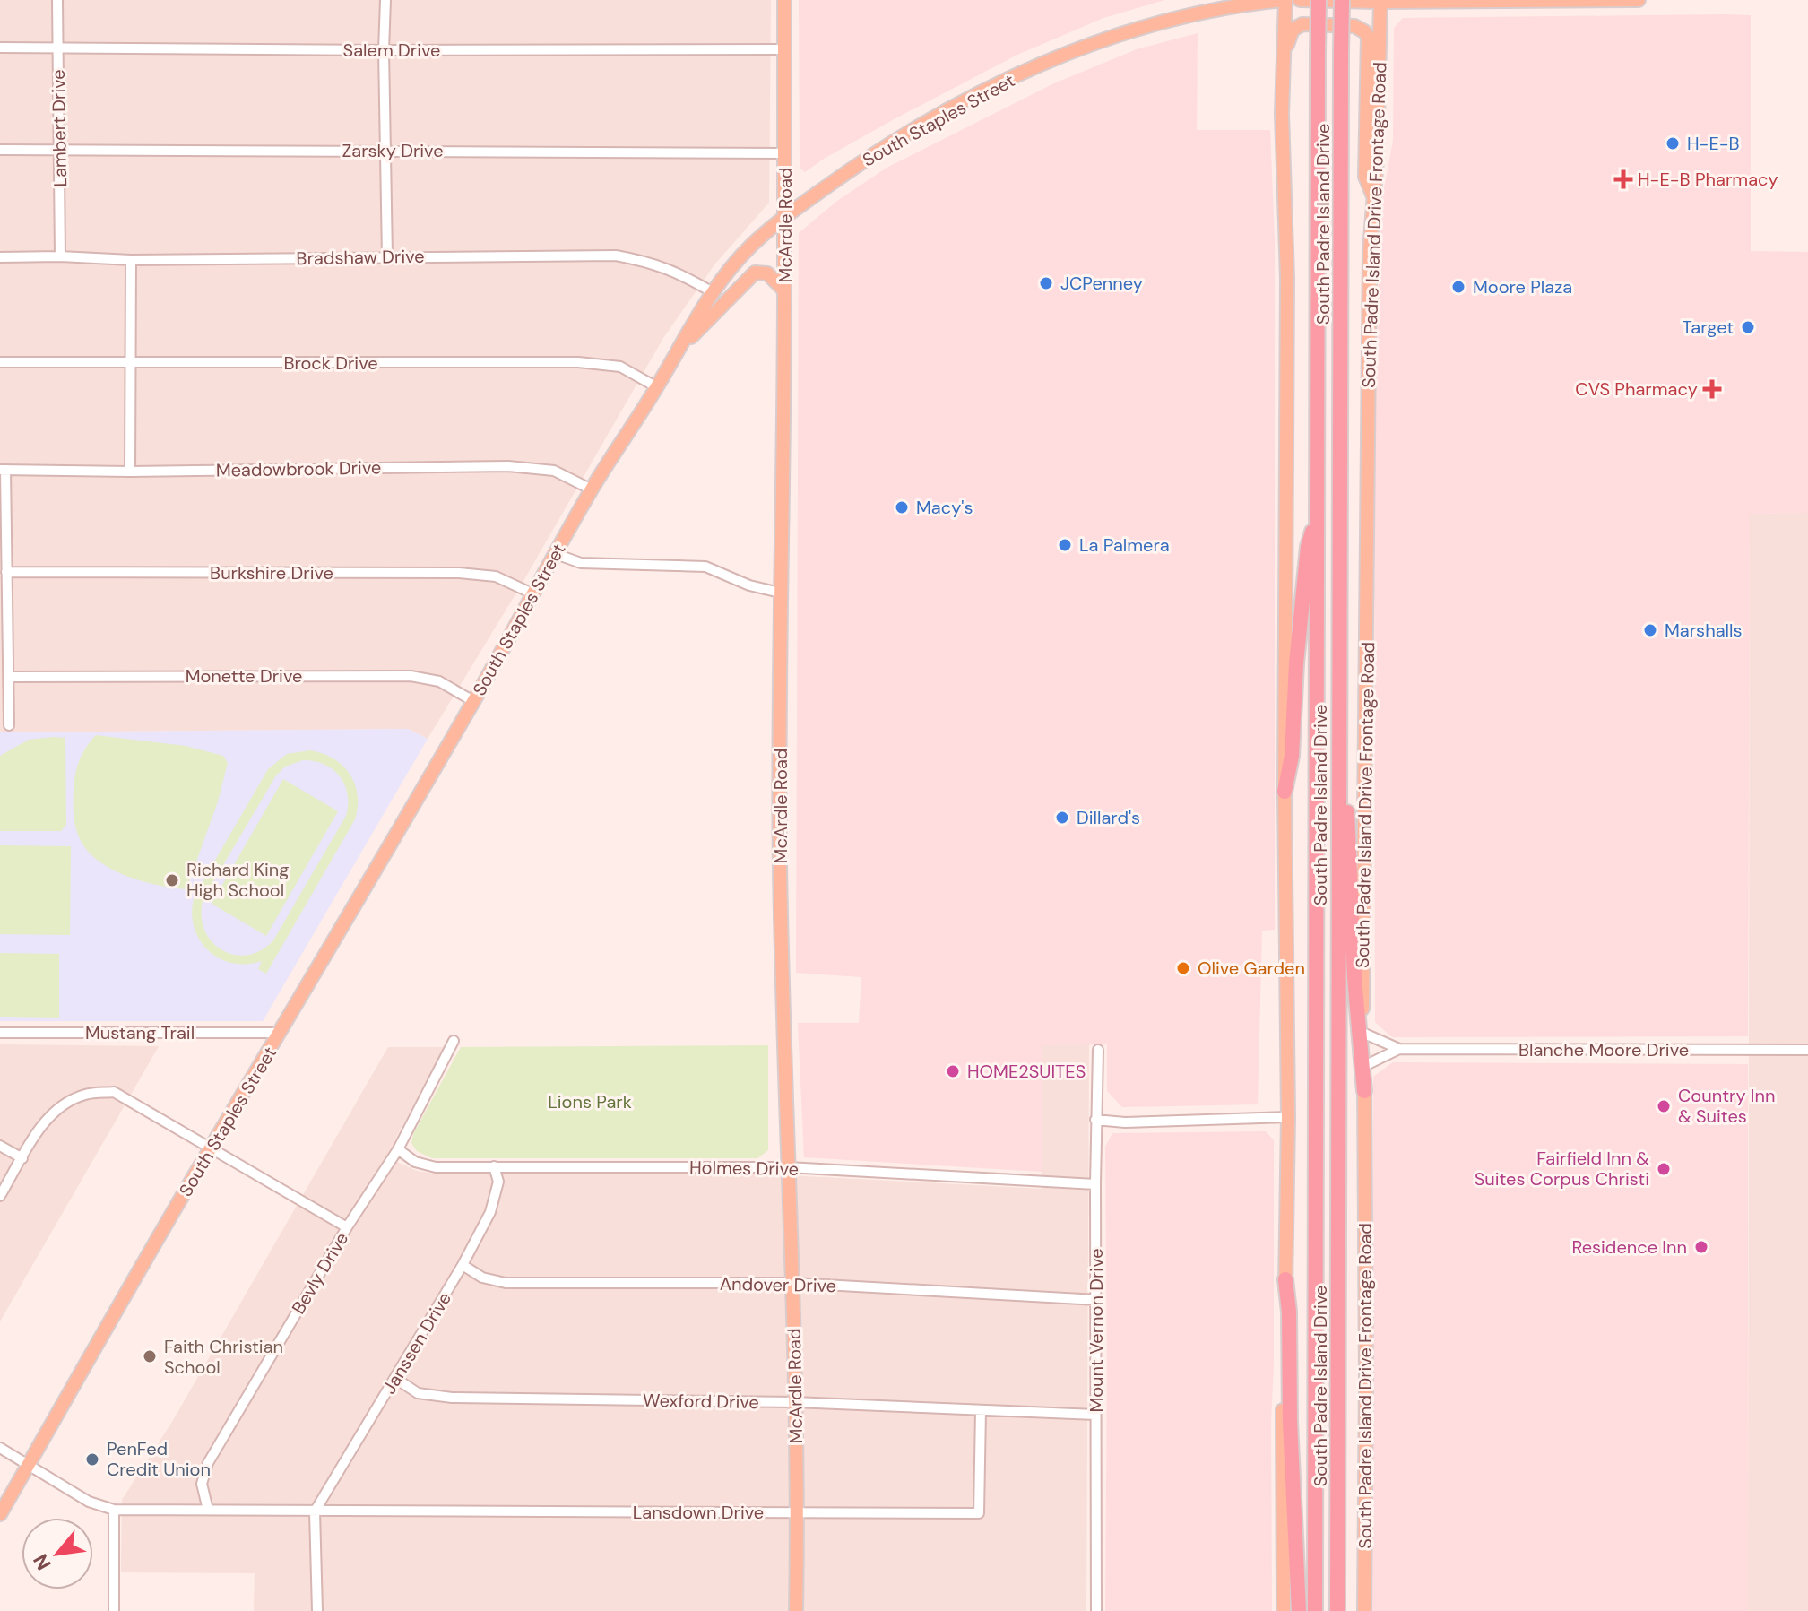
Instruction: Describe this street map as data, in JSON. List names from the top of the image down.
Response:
{
  "streets": {
    "highway": ["South Padre Island Drive"],
    "main road": ["South Staples Street", "McArdle Road", "South Padre Island Drive Frontage Road"],
    "street": [
      "Salem Drive",
      "Lambert Drive",
      "Zarsky Drive",
      "Bradshaw Drive",
      "Brock Drive",
      "Meadowbrook Drive",
      "Burkshire Drive",
      "Monette Drive",
      "Mustang Trail",
      "Blanche Moore Drive",
      "Holmes Drive",
      "Bevly Drive",
      "Andover Drive",
      "Mount Vernon Drive",
      "Janssen Drive",
      "Wexford Drive",
      "Lansdown Drive"
    ]
  },
  "crossings": [
    ["Salem Drive", "Lambert Drive"],
    ["Salem Drive", "McArdle Road"],
    ["South Staples Street", "McArdle Road"],
    ["South Staples Street", "Bradshaw Drive"],
    ["South Staples Street", "Brock Drive"],
    ["South Staples Street", "Meadowbrook Drive"],
    ["South Staples Street", "Burkshire Drive"],
    ["South Staples Street", "Monette Drive"],
    ["South Staples Street", "Mustang Trail"],
    ["South Staples Street", "Lansdown Drive"],
    ["Lambert Drive", "Zarsky Drive"],
    ["Lambert Drive", "Bradshaw Drive"],
    ["Zarsky Drive", "McArdle Road"],
    ["McArdle Road", "Holmes Drive"],
    ["McArdle Road", "Andover Drive"],
    ["McArdle Road", "Wexford Drive"],
    ["McArdle Road", "Lansdown Drive"],
    ["South Padre Island Drive Frontage Road", "Blanche Moore Drive"],
    ["Holmes Drive", "Bevly Drive"],
    ["Holmes Drive", "Mount Vernon Drive"],
    ["Holmes Drive", "Janssen Drive"],
    ["Bevly Drive", "Lansdown Drive"],
    ["Andover Drive", "Mount Vernon Drive"],
    ["Andover Drive", "Janssen Drive"],
    ["Mount Vernon Drive", "Wexford Drive"],
    ["Janssen Drive", "Wexford Drive"],
    ["Janssen Drive", "Lansdown Drive"],
    ["Wexford Drive", "Lansdown Drive"]
  ],
  "parks": ["Lions Park"],
  "places": {
    "other": [
      "H-E-B",
      "JCPenney",
      "Moore Plaza",
      "Target",
      "Macy's",
      "La Palmera",
      "Marshalls",
      "Dillard's",
      "Richard King High School",
      "Olive Garden",
      "HOME2SUITES",
      "Country Inn & Suites",
      "Fairfield Inn & Suites Corpus Christi",
      "Residence Inn",
      "Faith Christian School",
      "PenFed Credit Union"
    ],
    "health": ["H-E-B Pharmacy", "CVS Pharmacy"]
  },
  "north": "bottom left"
}
